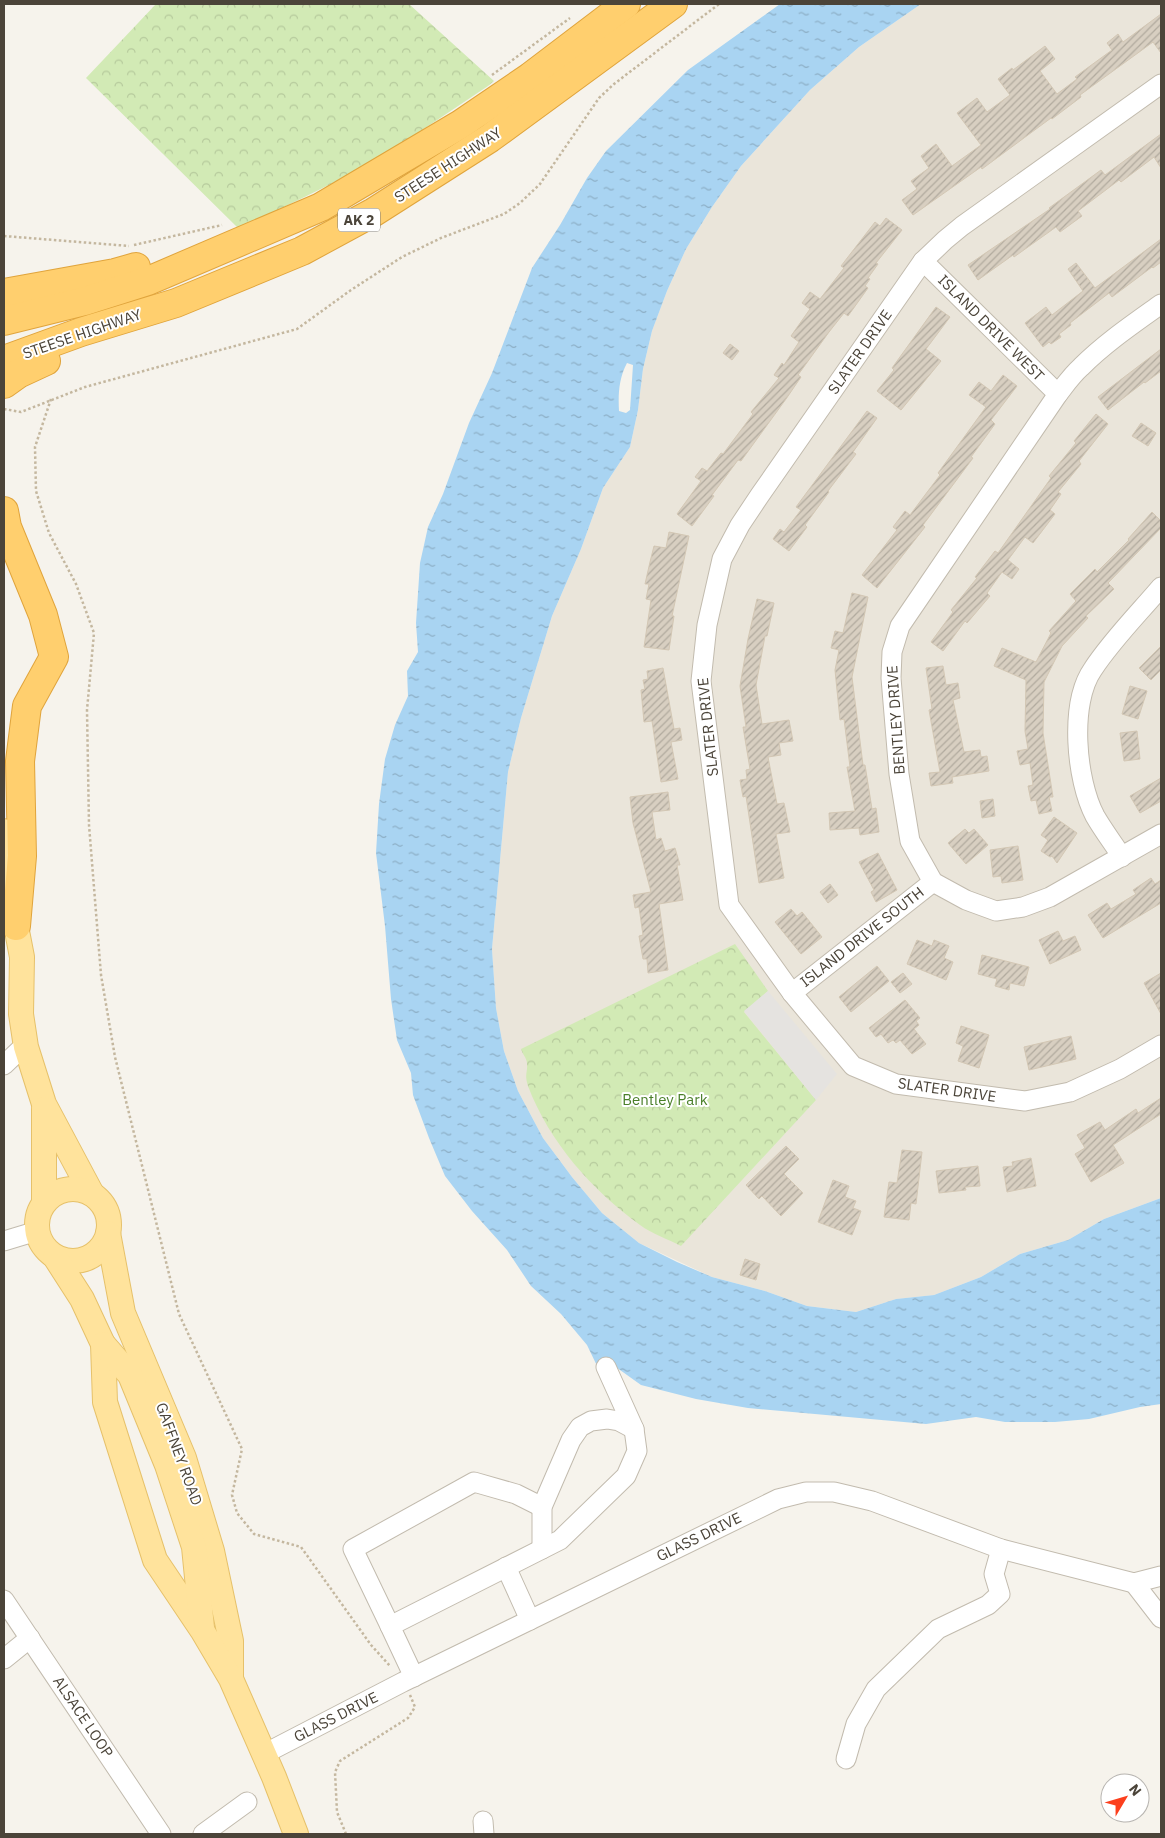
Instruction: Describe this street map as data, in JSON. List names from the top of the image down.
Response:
{
  "streets": {
    "highway": ["STEESE HIGHWAY", "AK 2"],
    "main road": ["GAFFNEY ROAD"],
    "street": [
      "ISLAND DRIVE WEST",
      "SLATER DRIVE",
      "BENTLEY DRIVE",
      "ISLAND DRIVE SOUTH",
      "GLASS DRIVE",
      "ALSACE LOOP"
    ]
  },
  "crossings": [
    ["ISLAND DRIVE WEST", "SLATER DRIVE"],
    ["ISLAND DRIVE WEST", "BENTLEY DRIVE"],
    ["SLATER DRIVE", "ISLAND DRIVE SOUTH"],
    ["BENTLEY DRIVE", "ISLAND DRIVE SOUTH"],
    ["GAFFNEY ROAD", "GLASS DRIVE"]
  ],
  "parks": ["Bentley Park"],
  "north": "top right"
}
